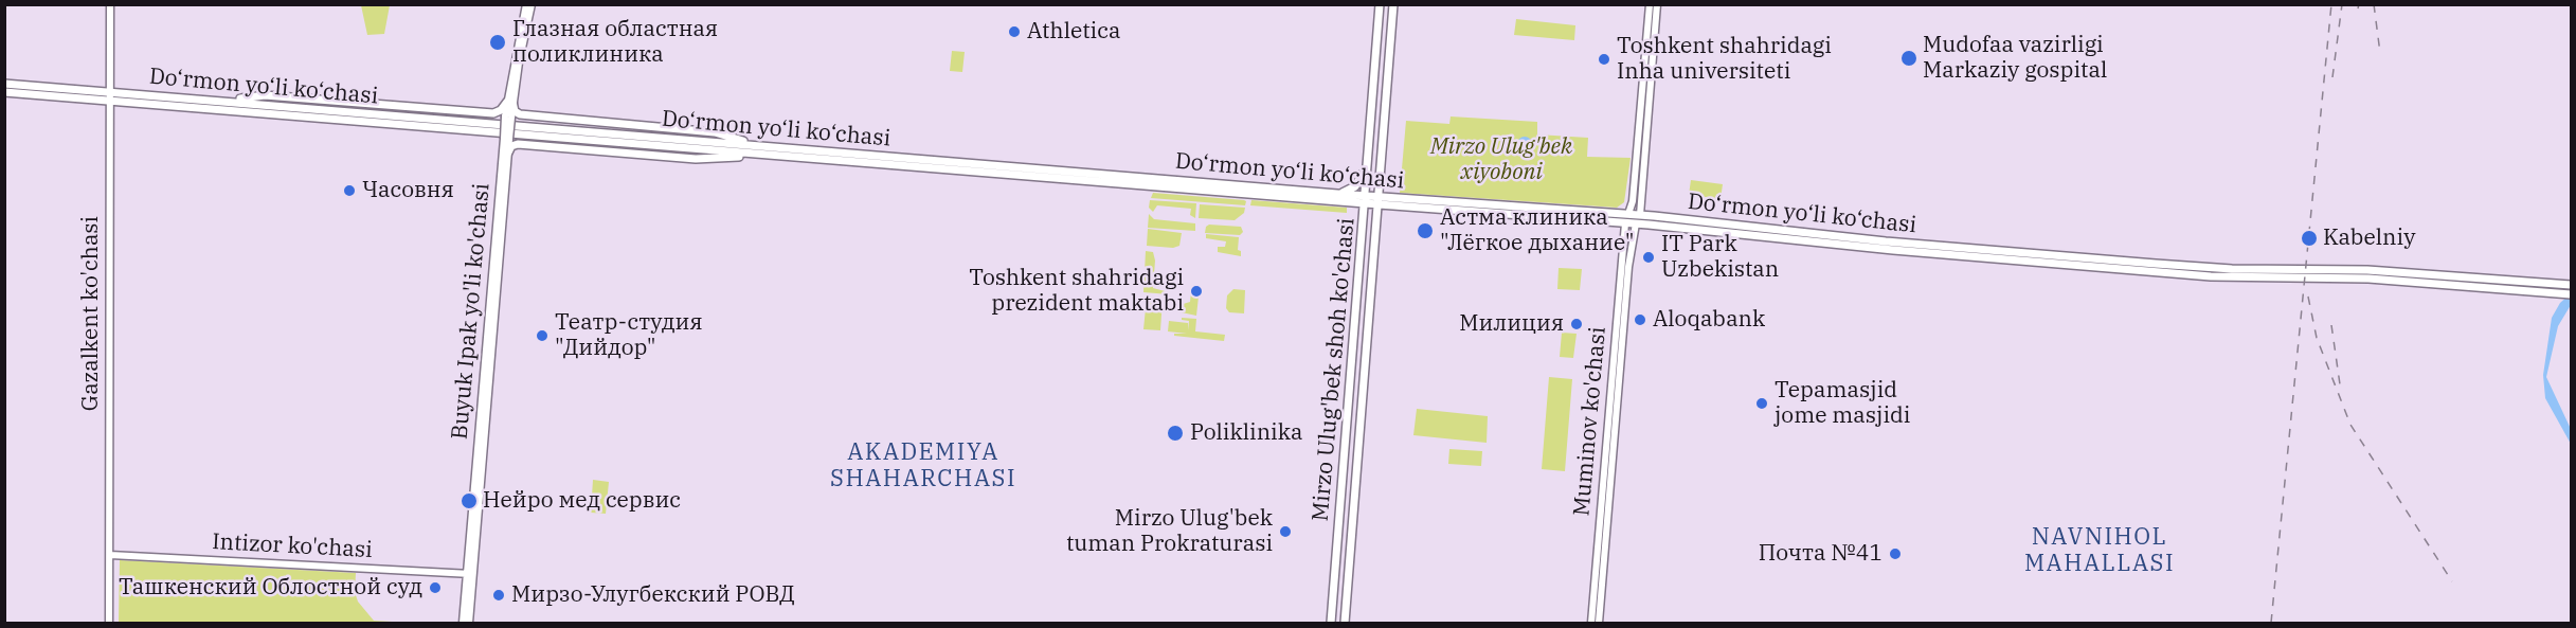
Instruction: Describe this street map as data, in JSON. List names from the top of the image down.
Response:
{
  "streets": {
    "main road": [
      "Do‘rmon yo‘li ko‘chasi",
      "Buyuk Ipak yo'li ko'chasi",
      "Gazalkent ko'chasi",
      "Mirzo Ulug'bek shoh ko'chasi",
      "Muminov ko'chasi",
      "Intizor ko'chasi"
    ]
  },
  "crossings": [
    ["Do‘rmon yo‘li ko‘chasi", "Gazalkent ko'chasi"],
    ["Do‘rmon yo‘li ko‘chasi", "Mirzo Ulug'bek shoh ko'chasi"],
    ["Do‘rmon yo‘li ko‘chasi", "Muminov ko'chasi"],
    ["Buyuk Ipak yo'li ko'chasi", "Intizor ko'chasi"],
    ["Gazalkent ko'chasi", "Intizor ko'chasi"]
  ],
  "districts": ["AKADEMIYA SHAHARCHASI", "NAVNIHOL MAHALLASI"],
  "parks": ["Mirzo Ulug'bek xiyoboni"],
  "places": [
    "Athletica",
    "Глазная областная поликлиника",
    "Mudofaa vazirligi Markaziy gospital",
    "Toshkent shahridagi Inha universiteti",
    "Часовня",
    "Астма клиника \"Лёгкое дыхание\"",
    "Kabelniy",
    "IT Park Uzbekistan",
    "Toshkent shahridagi prezident maktabi",
    "Aloqabank",
    "Милиция",
    "Театр-студия \"Дийдор\"",
    "Tepamasjid jome masjidi",
    "Poliklinika",
    "Нейро мед сервис",
    "Mirzo Ulug'bek tuman Prokraturasi",
    "Почта №41",
    "Ташкенский Облостной суд",
    "Мирзо-Улугбекский РОВД"
  ]
}
